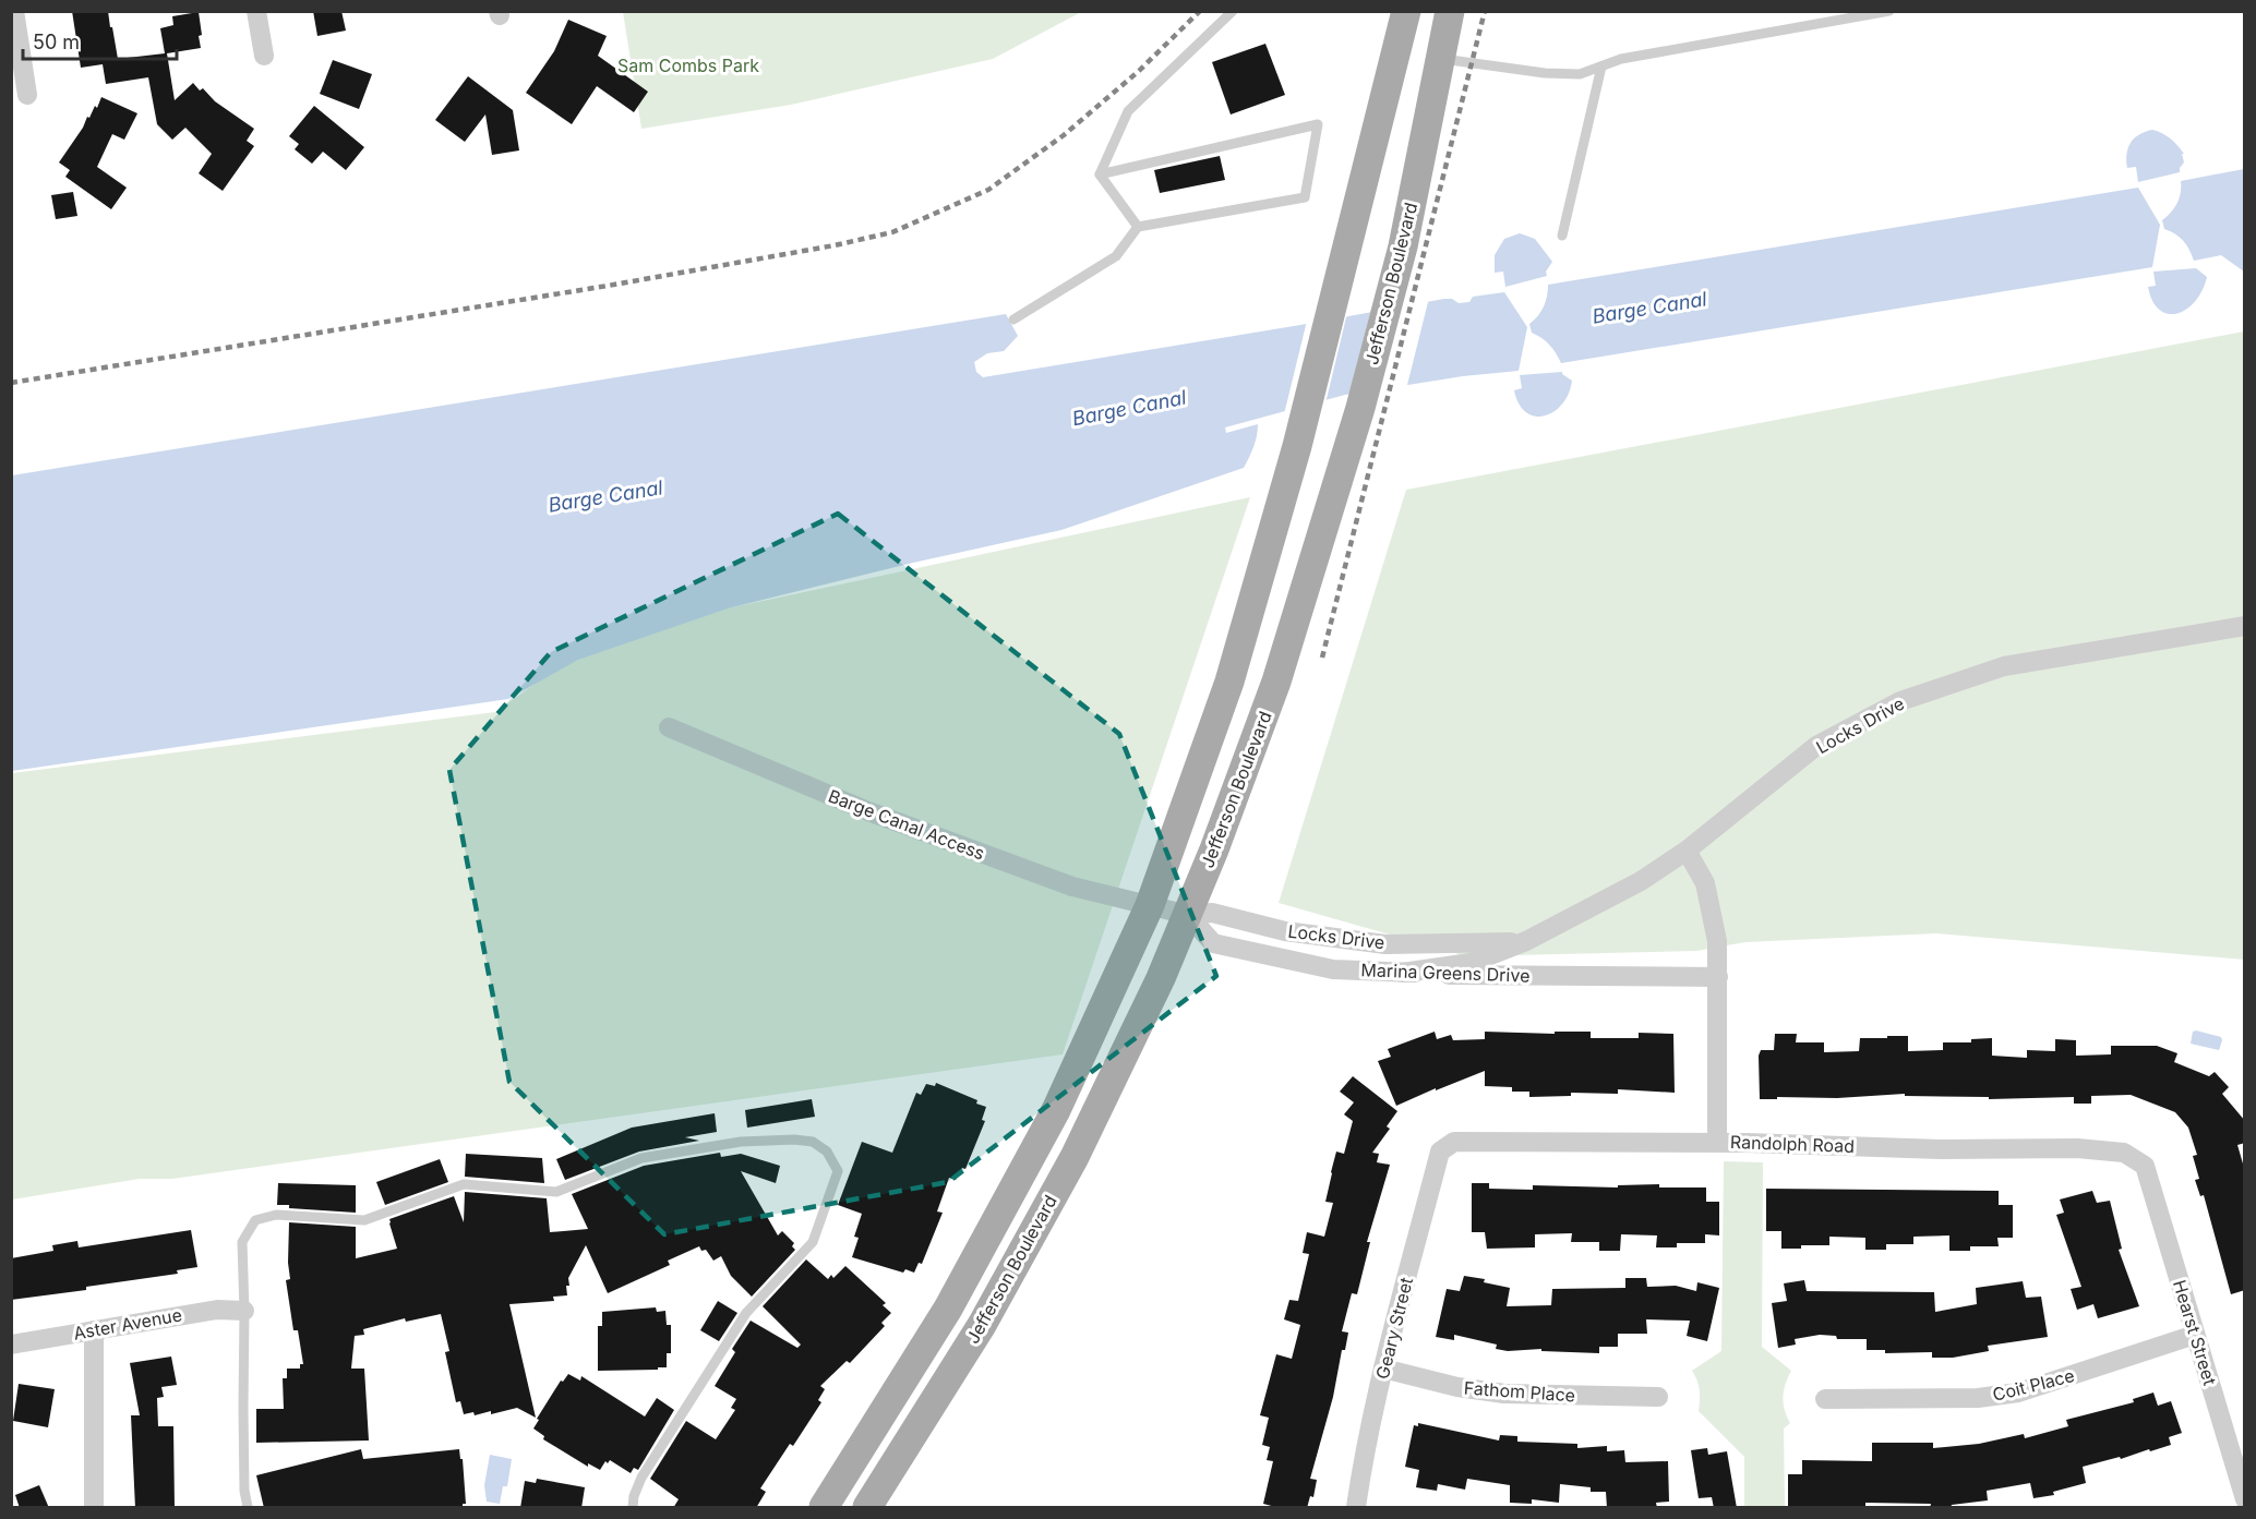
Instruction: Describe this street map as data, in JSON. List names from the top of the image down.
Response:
{
  "streets": {
    "main road": ["Jefferson Boulevard"],
    "street": [
      "Locks Drive",
      "Barge Canal Access",
      "Marina Greens Drive",
      "Randolph Road",
      "Aster Avenue",
      "Geary Street",
      "Hearst Street",
      "Coit Place",
      "Fathom Place"
    ]
  },
  "crossings": [
    ["Jefferson Boulevard", "Locks Drive"],
    ["Jefferson Boulevard", "Barge Canal Access"],
    ["Jefferson Boulevard", "Marina Greens Drive"],
    ["Locks Drive", "Barge Canal Access"],
    ["Locks Drive", "Marina Greens Drive"],
    ["Randolph Road", "Geary Street"],
    ["Randolph Road", "Hearst Street"],
    ["Geary Street", "Fathom Place"],
    ["Hearst Street", "Coit Place"]
  ],
  "water": ["Barge Canal"],
  "parks": ["Sam Combs Park"],
  "scale_bar": "50 m"
}
